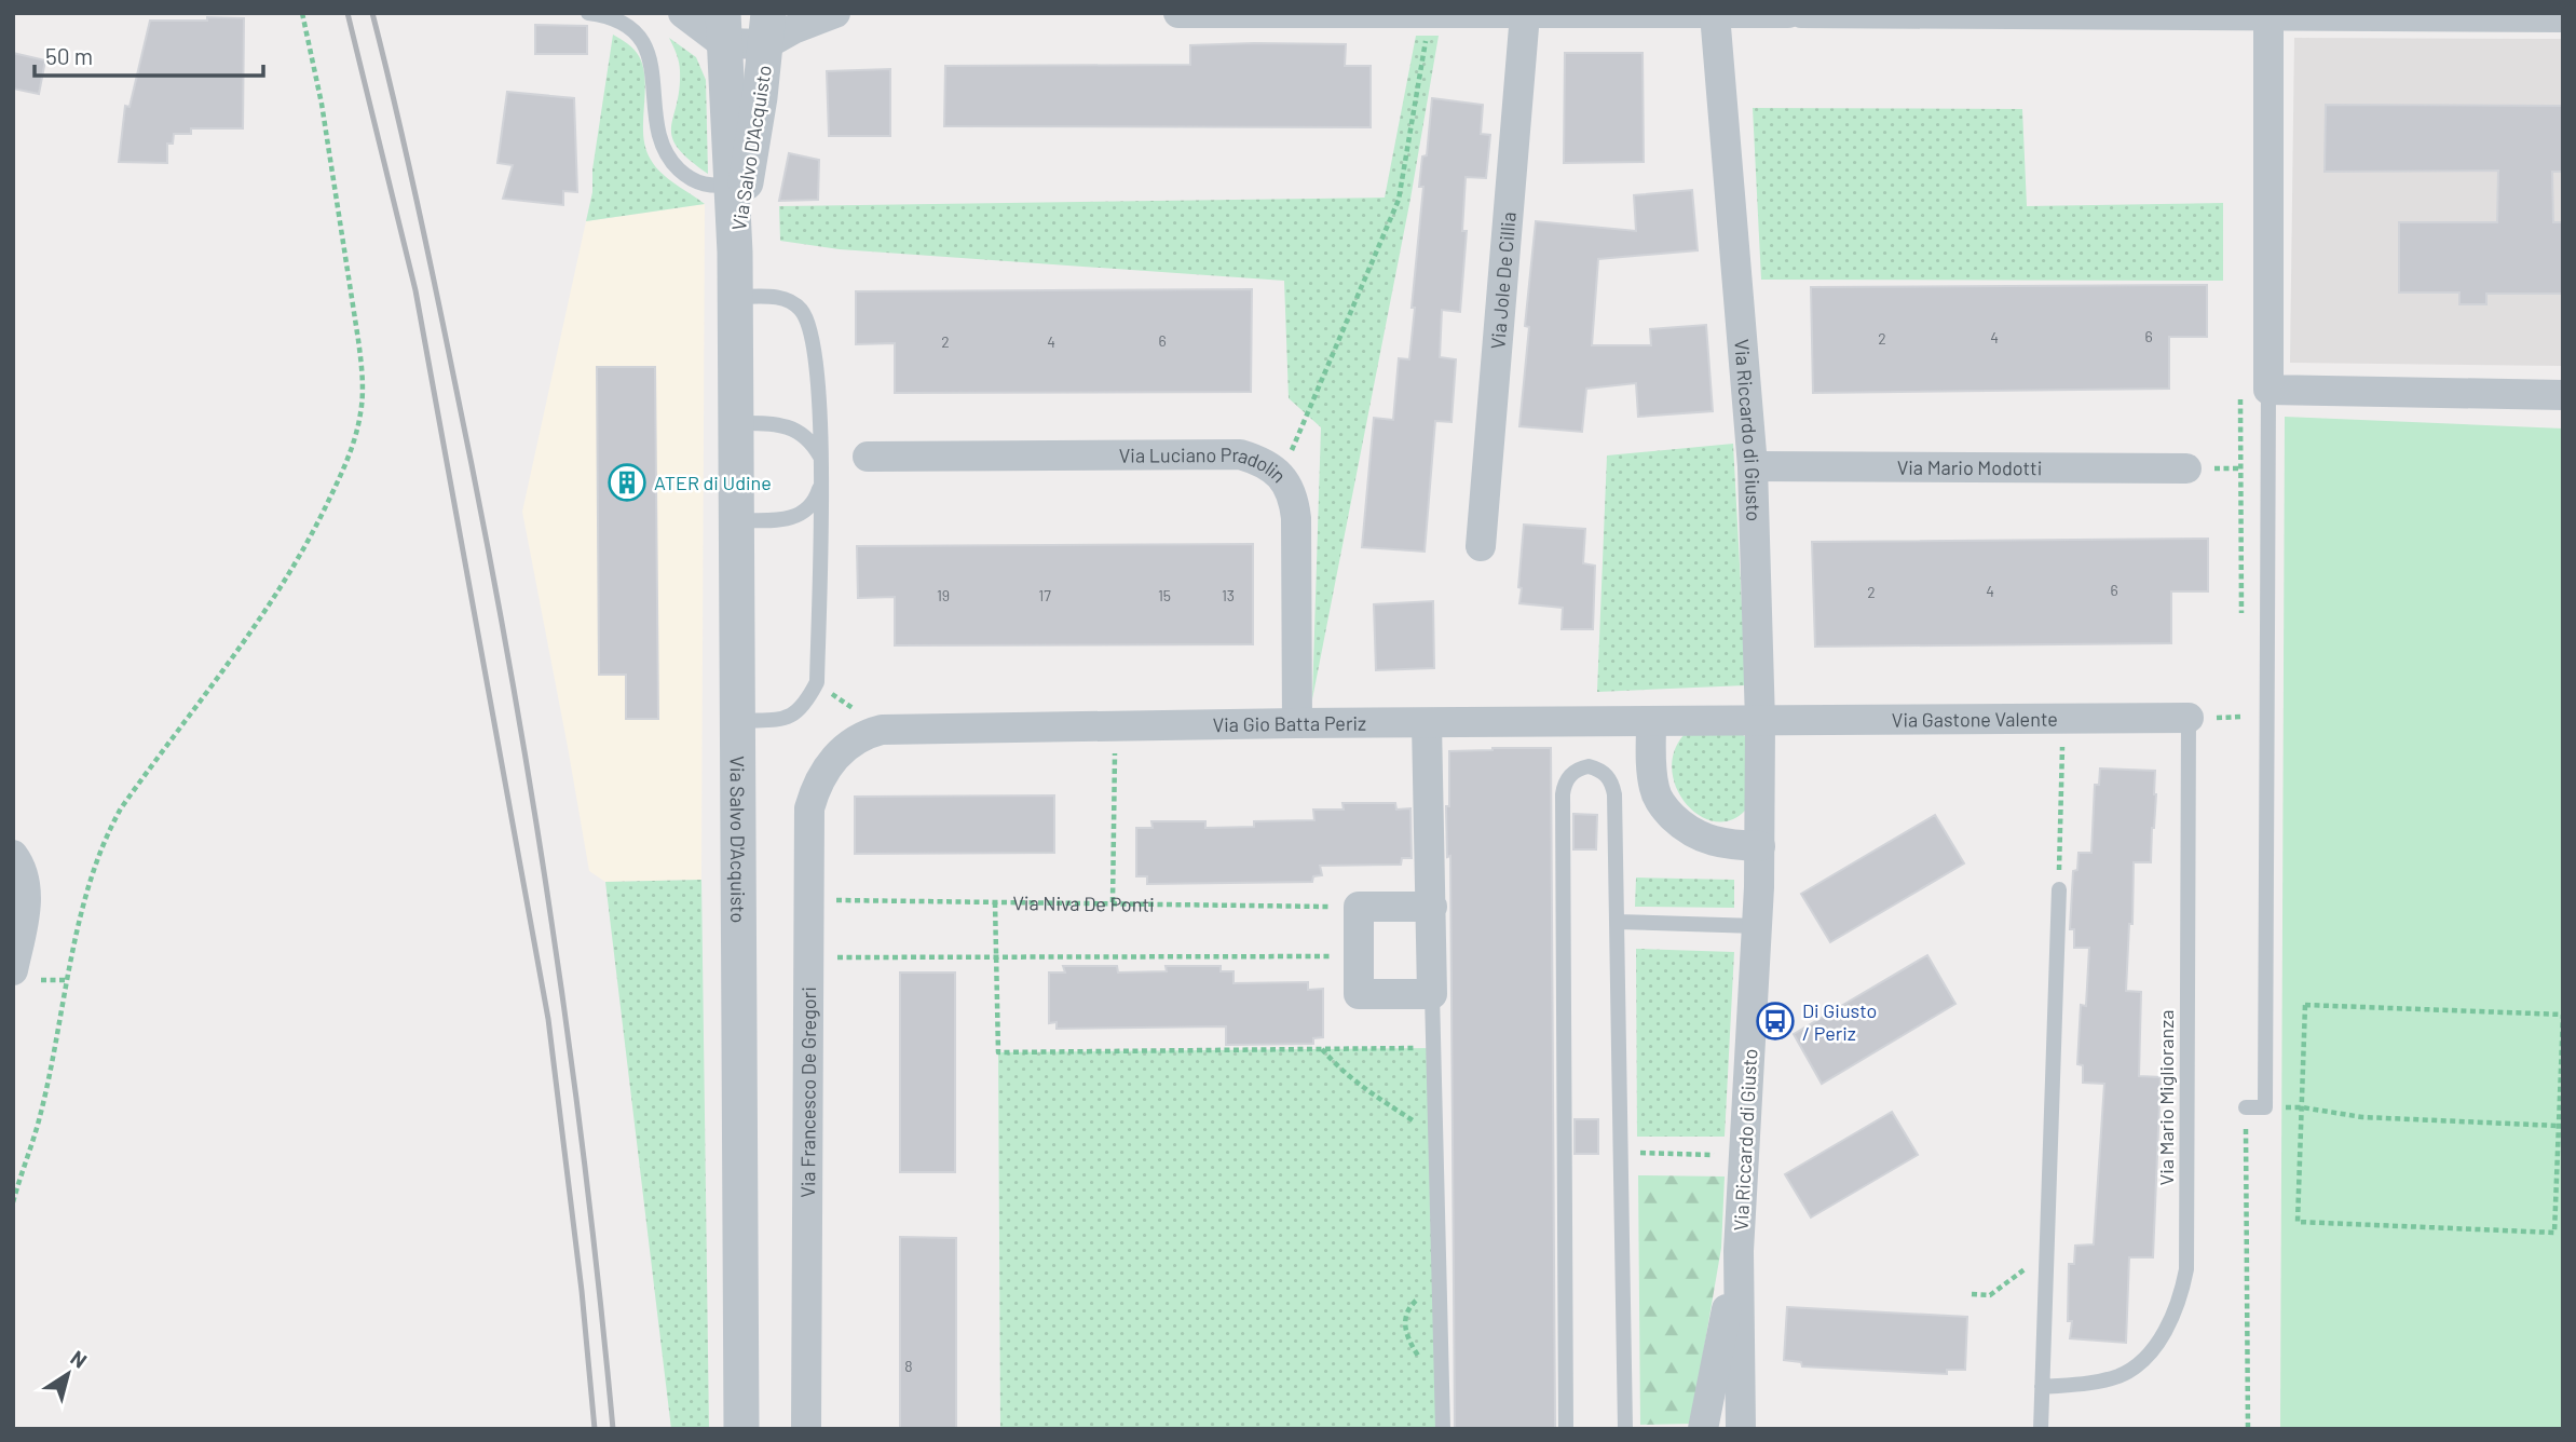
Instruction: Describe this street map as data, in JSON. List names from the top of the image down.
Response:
{
  "streets": {
    "street": [
      "Via Salvo D'Acquisto",
      "Via Jole De Cillia",
      "Via Riccardo di Giusto",
      "Via Mario Modotti",
      "Via Luciano Pradolin",
      "Via Gastone Valente",
      "Via Gio Batta Periz",
      "Via Francesco De Gregori"
    ],
    "lane": ["Via Mario Miglioranza"],
    "path": ["Via Niva De Ponti"]
  },
  "crossings": [
    ["Via Riccardo di Giusto", "Via Mario Modotti"],
    ["Via Riccardo di Giusto", "Via Gastone Valente"],
    ["Via Riccardo di Giusto", "Via Gio Batta Periz"],
    ["Via Luciano Pradolin", "Via Gio Batta Periz"],
    ["Via Gastone Valente", "Via Gio Batta Periz"],
    ["Via Gastone Valente", "Via Mario Miglioranza"],
    ["Via Gio Batta Periz", "Via Francesco De Gregori"],
    ["Via Niva De Ponti", "Via Francesco De Gregori"]
  ],
  "places": {
    "building": ["ATER di Udine"],
    "bus stop": ["Di Giusto / Periz"]
  },
  "house_numbers": [
    "6",
    "4",
    "2",
    "6",
    "2",
    "4",
    "6",
    "4",
    "2",
    "19",
    "17",
    "15",
    "13",
    "8"
  ],
  "scale_bar": "50 m",
  "north": "top right"
}
